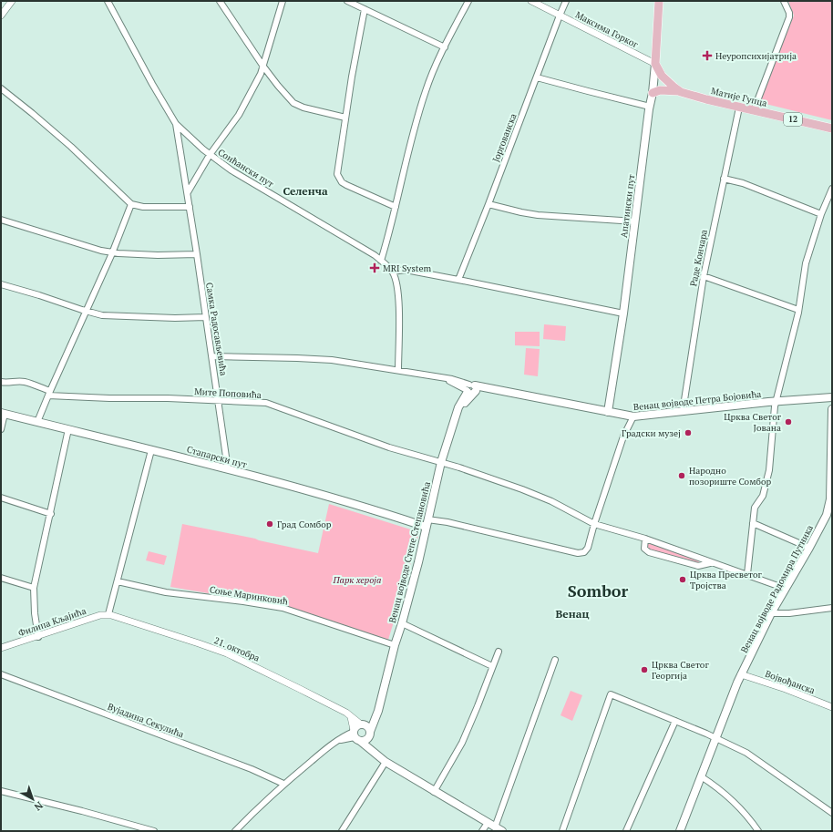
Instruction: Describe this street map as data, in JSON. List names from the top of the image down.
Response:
{
  "streets": {
    "main road": [
      "Матије Гупца",
      "12",
      "Апатински пут",
      "Венац војводе Петра Бојовића",
      "Стапарски пут",
      "Венац војводе Степе Степановића",
      "Венац војводе Радомира Путника"
    ],
    "street": [
      "Максима Горког",
      "Јоргованска",
      "Сонћански пут",
      "Раде Кончара",
      "Самка Радосављевића",
      "Мите Поповића",
      "Соње Маринковић",
      "Филипа Кљајића",
      "21. октобра",
      "Војвођанска",
      "Вујадина Секулића"
    ]
  },
  "crossings": [
    ["Максима Горког", "Матије Гупца"],
    ["Максима Горког", "Јоргованска"],
    ["Максима Горког", "Апатински пут"],
    ["Матије Гупца", "Апатински пут"],
    ["Матије Гупца", "Раде Кончара"],
    ["Сонћански пут", "Самка Радосављевића"],
    ["Апатински пут", "Венац војводе Петра Бојовића"],
    ["Раде Кончара", "Венац војводе Петра Бојовића"],
    ["Самка Радосављевића", "Мите Поповића"],
    ["Самка Радосављевића", "Стапарски пут"],
    ["Мите Поповића", "Венац војводе Степе Степановића"],
    ["Мите Поповића", "Венац војводе Радомира Путника"],
    ["Венац војводе Петра Бојовића", "Венац војводе Степе Степановића"],
    ["Стапарски пут", "Венац војводе Степе Степановића"],
    ["Венац војводе Степе Степановића", "Соње Маринковић"],
    ["Венац војводе Степе Степановића", "21. октобра"],
    ["Венац војводе Радомира Путника", "Војвођанска"],
    ["Филипа Кљајића", "21. октобра"]
  ],
  "districts": ["Селенча", "Sombor", "Венац"],
  "parks": ["Парк хероја"],
  "places": {
    "health": ["Неуропсихијатрија", "MRI System"],
    "other": [
      "Црква Светог Јована",
      "Градски музеј",
      "Народно позориште Сомбор",
      "Град Сомбор",
      "Црква Пресветог Тројства",
      "Црква Светог Георгија"
    ]
  },
  "north": "bottom right"
}
